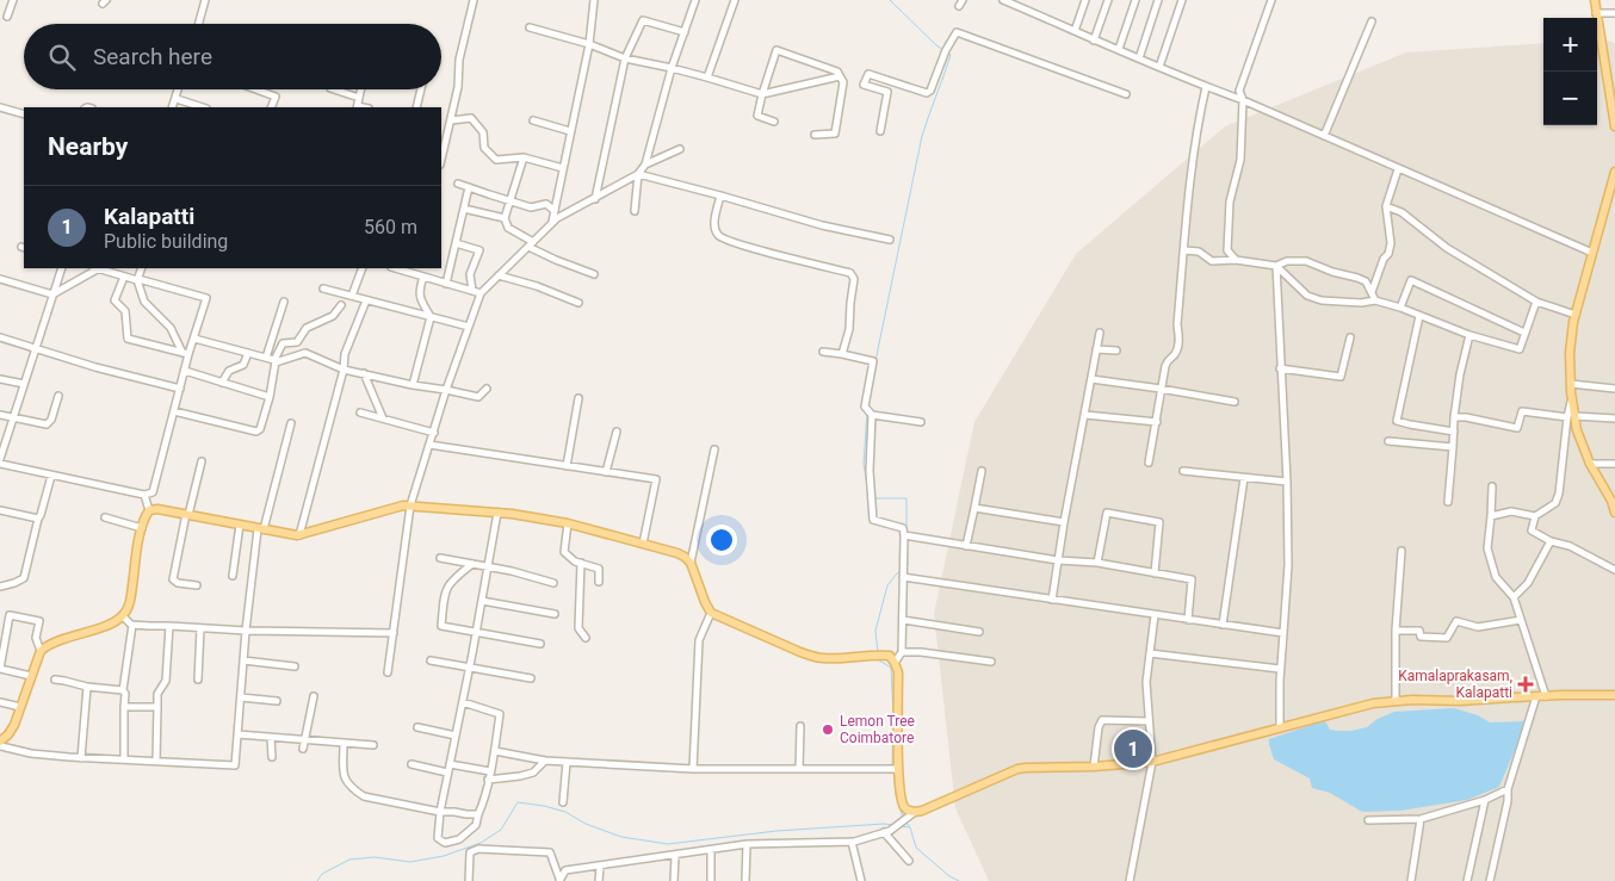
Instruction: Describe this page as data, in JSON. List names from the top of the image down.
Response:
{
  "places": {
    "health": ["Kamalaprakasam, Kalapatti"],
    "other": ["Lemon Tree Coimbatore"]
  },
  "page": {
    "map_buttons": ["+", "−"],
    "search": "Search here",
    "heading": "Nearby",
    "list": [
      {
        "mark": "1",
        "name": "Kalapatti",
        "note": "Public building",
        "value": "560 m"
      }
    ],
    "pins": "1"
  }
}
